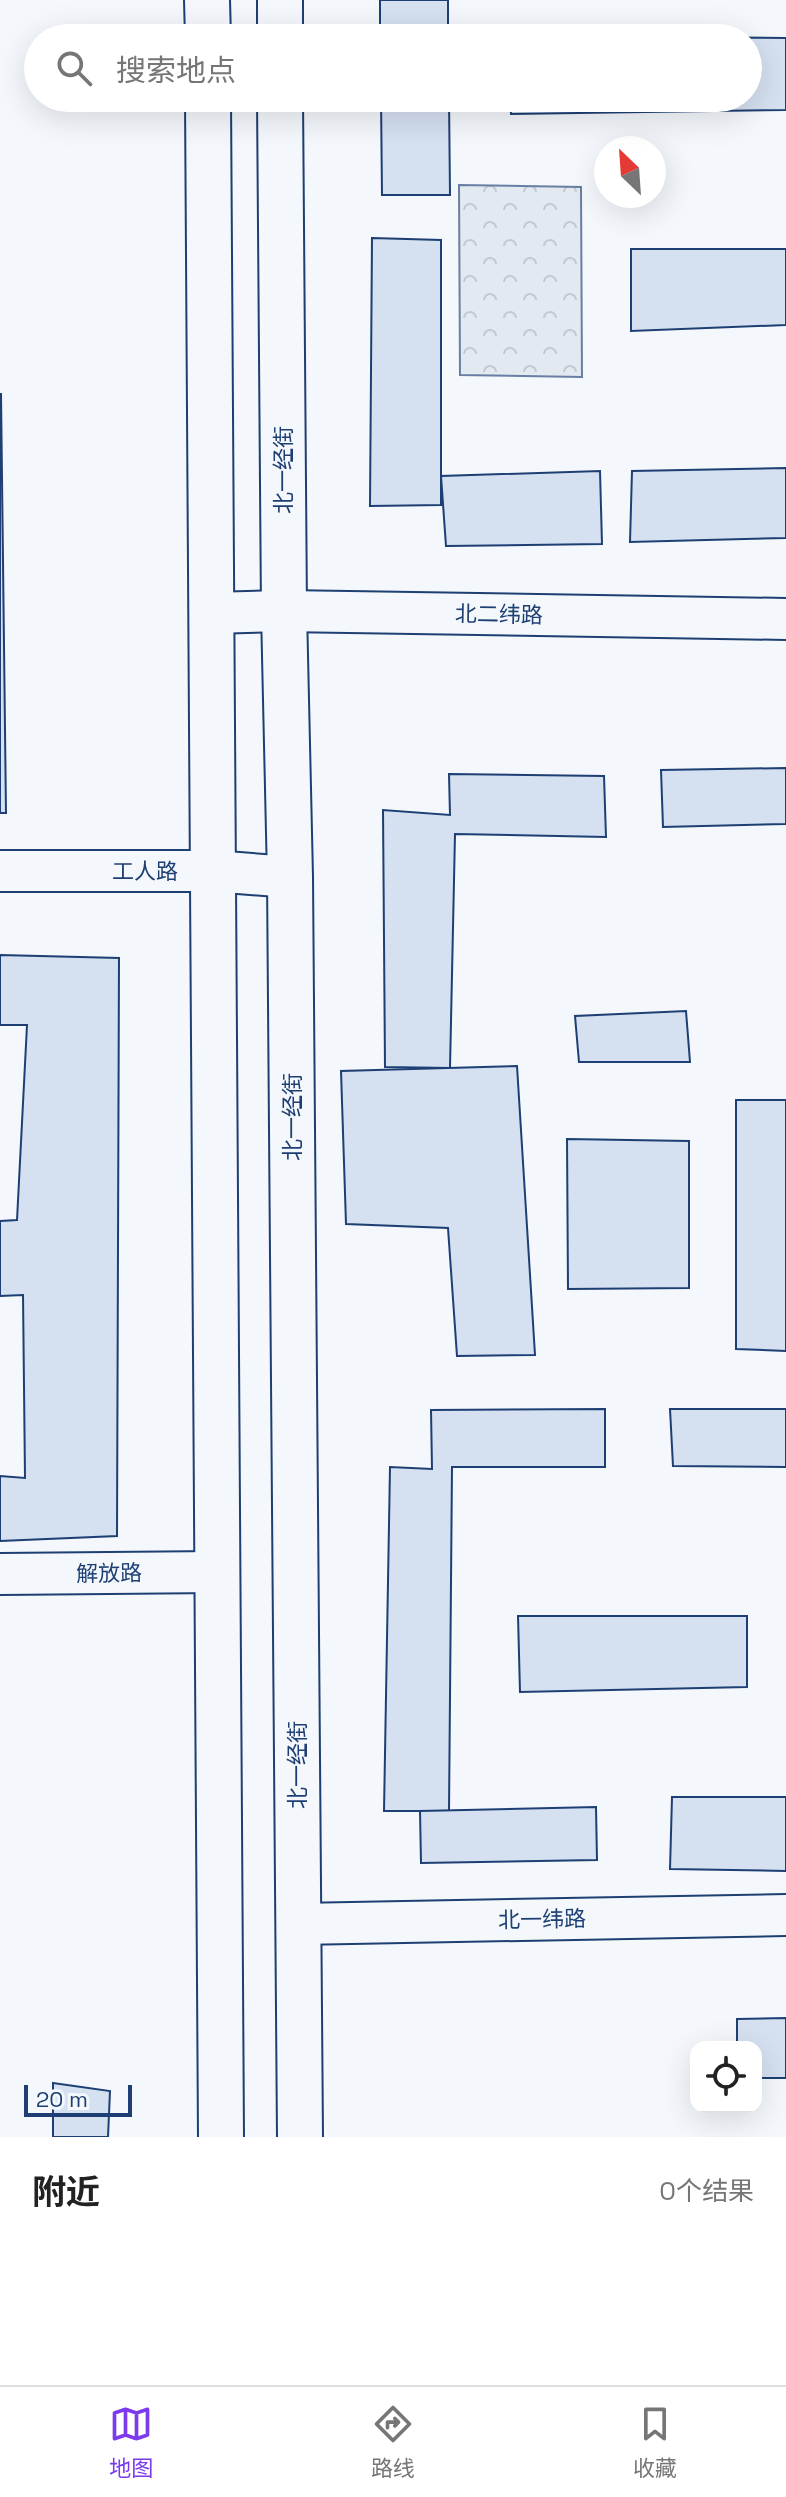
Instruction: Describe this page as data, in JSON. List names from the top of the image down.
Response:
{
  "streets": {
    "highway": ["北一经街"],
    "street": [
      "北二纬路",
      "工人路",
      "解放路",
      "北一纬路"
    ]
  },
  "crossings": [
    ["北一经街", "北二纬路"],
    ["北一经街", "工人路"],
    ["北一经街", "北一纬路"]
  ],
  "scale_bar": "20 m",
  "north": "top left",
  "page": {
    "search": "搜索地点",
    "scale": "20 m",
    "heading": ["附近", "0个结果"],
    "nav": ["地图", "路线", "收藏"]
  }
}
